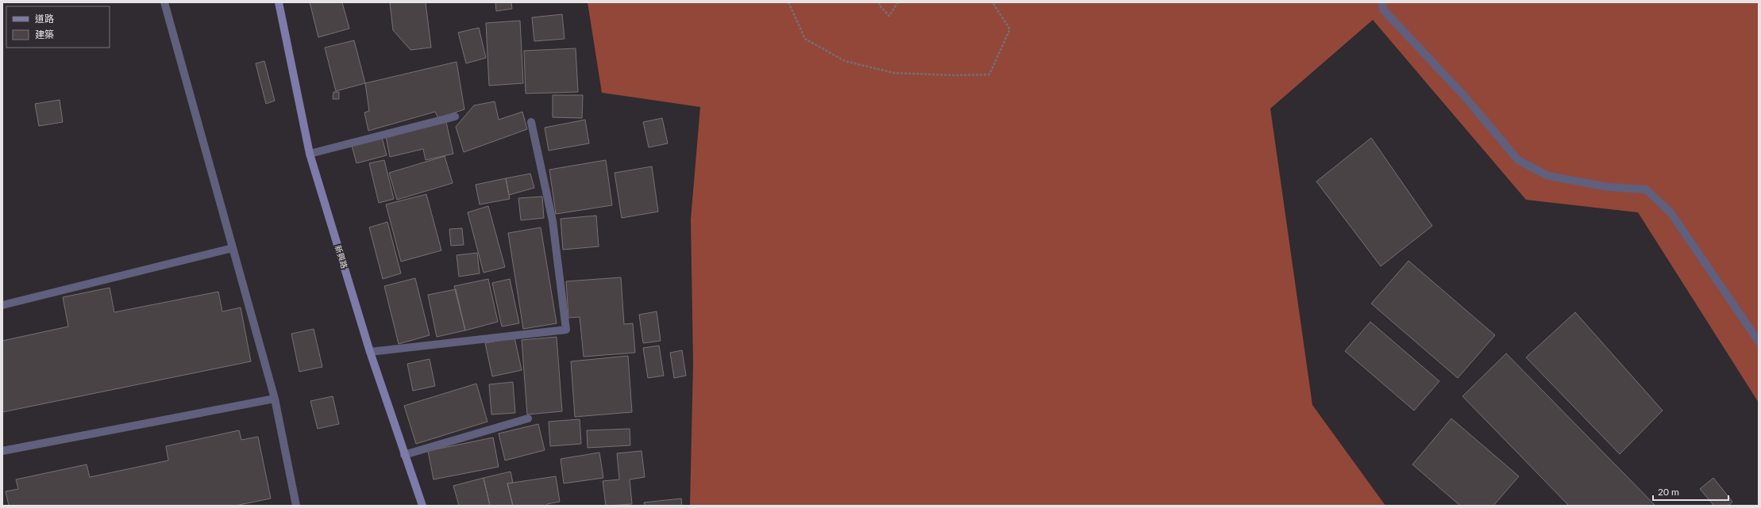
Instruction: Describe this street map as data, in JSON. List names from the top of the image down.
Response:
{
  "streets": {
    "street": ["新興路"]
  },
  "legend": ["道路", "建築"],
  "scale_bar": "20 m"
}
